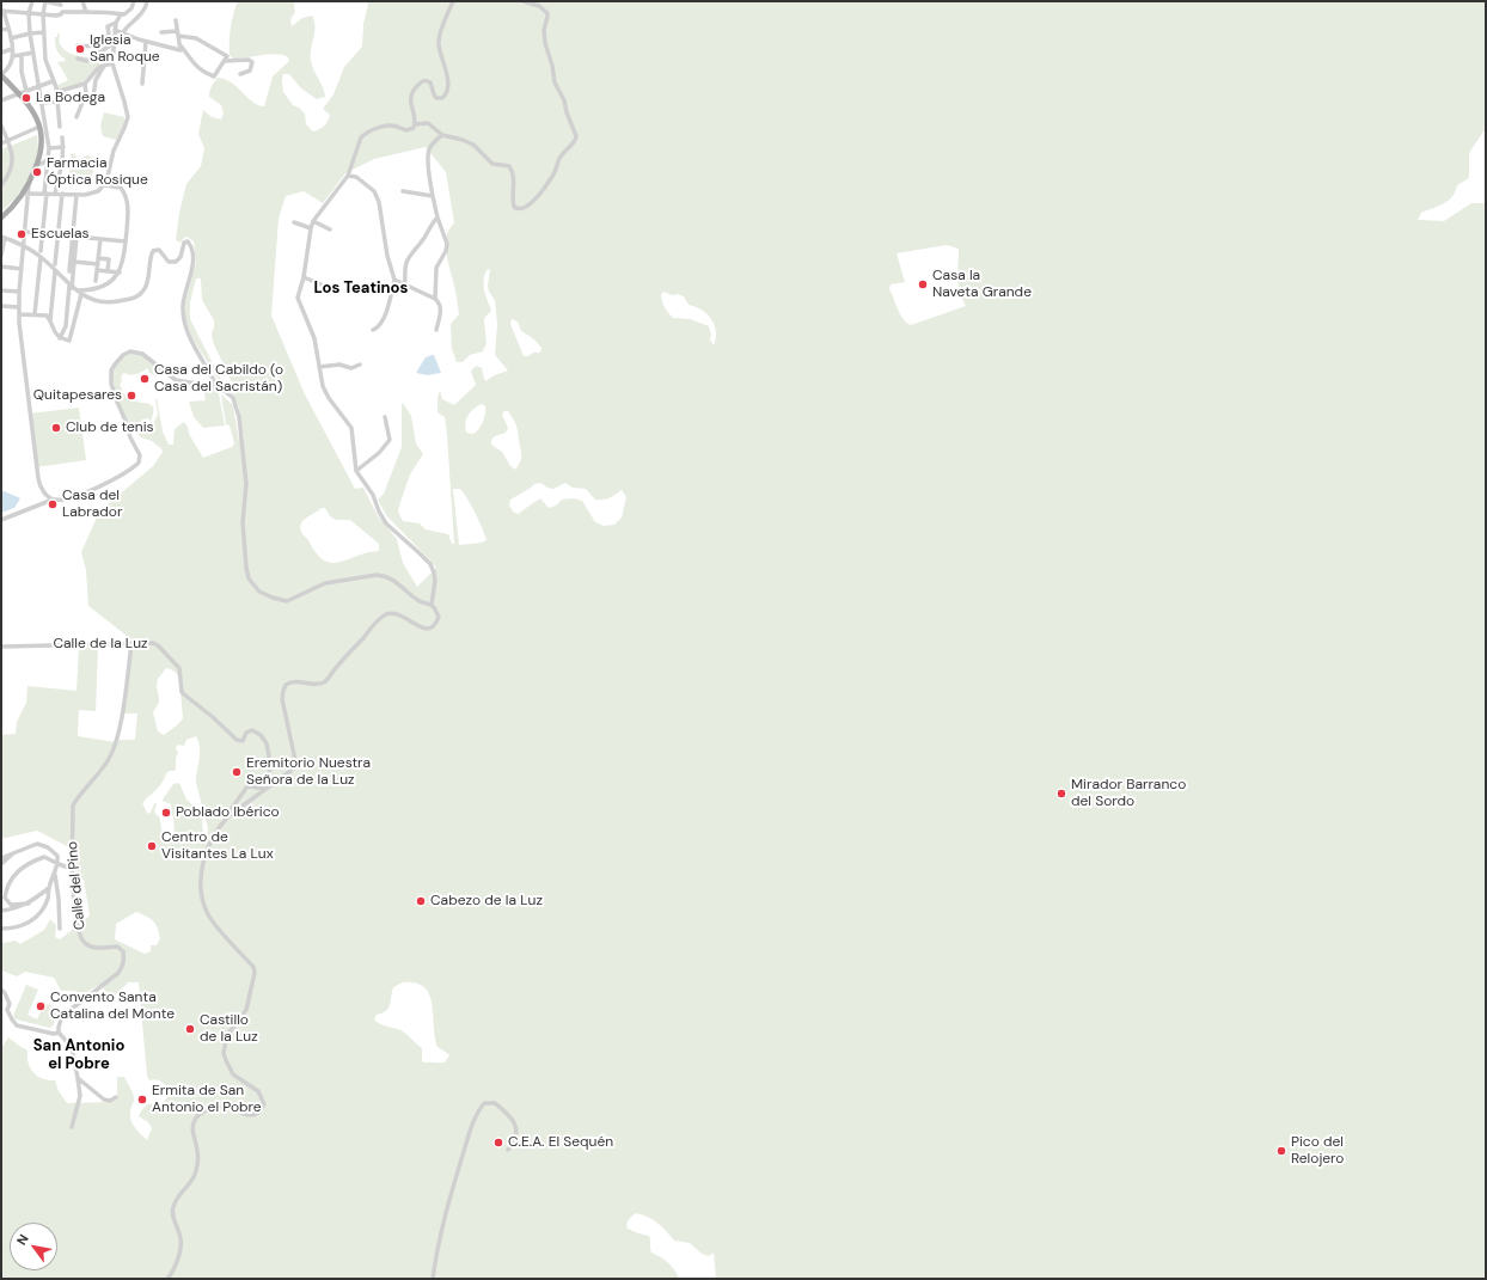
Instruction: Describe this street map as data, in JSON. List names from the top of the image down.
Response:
{
  "streets": {
    "street": ["Calle de la Luz", "Calle del Pino"]
  },
  "crossings": [
    ["Calle de la Luz", "Calle del Pino"]
  ],
  "districts": ["Los Teatinos", "San Antonio el Pobre"],
  "places": [
    "Iglesia San Roque",
    "La Bodega",
    "Farmacia Óptica Rosique",
    "Escuelas",
    "Casa la Naveta Grande",
    "Casa del Cabildo (o Casa del Sacristán)",
    "Quitapesares",
    "Club de tenis",
    "Casa del Labrador",
    "Eremitorio Nuestra Señora de la Luz",
    "Mirador Barranco del Sordo",
    "Poblado Ibérico",
    "Centro de Visitantes La Lux",
    "Cabezo de la Luz",
    "Convento Santa Catalina del Monte",
    "Castillo de la Luz",
    "Ermita de San Antonio el Pobre",
    "C.E.A. El Sequén",
    "Pico del Relojero"
  ],
  "north": "top left"
}
